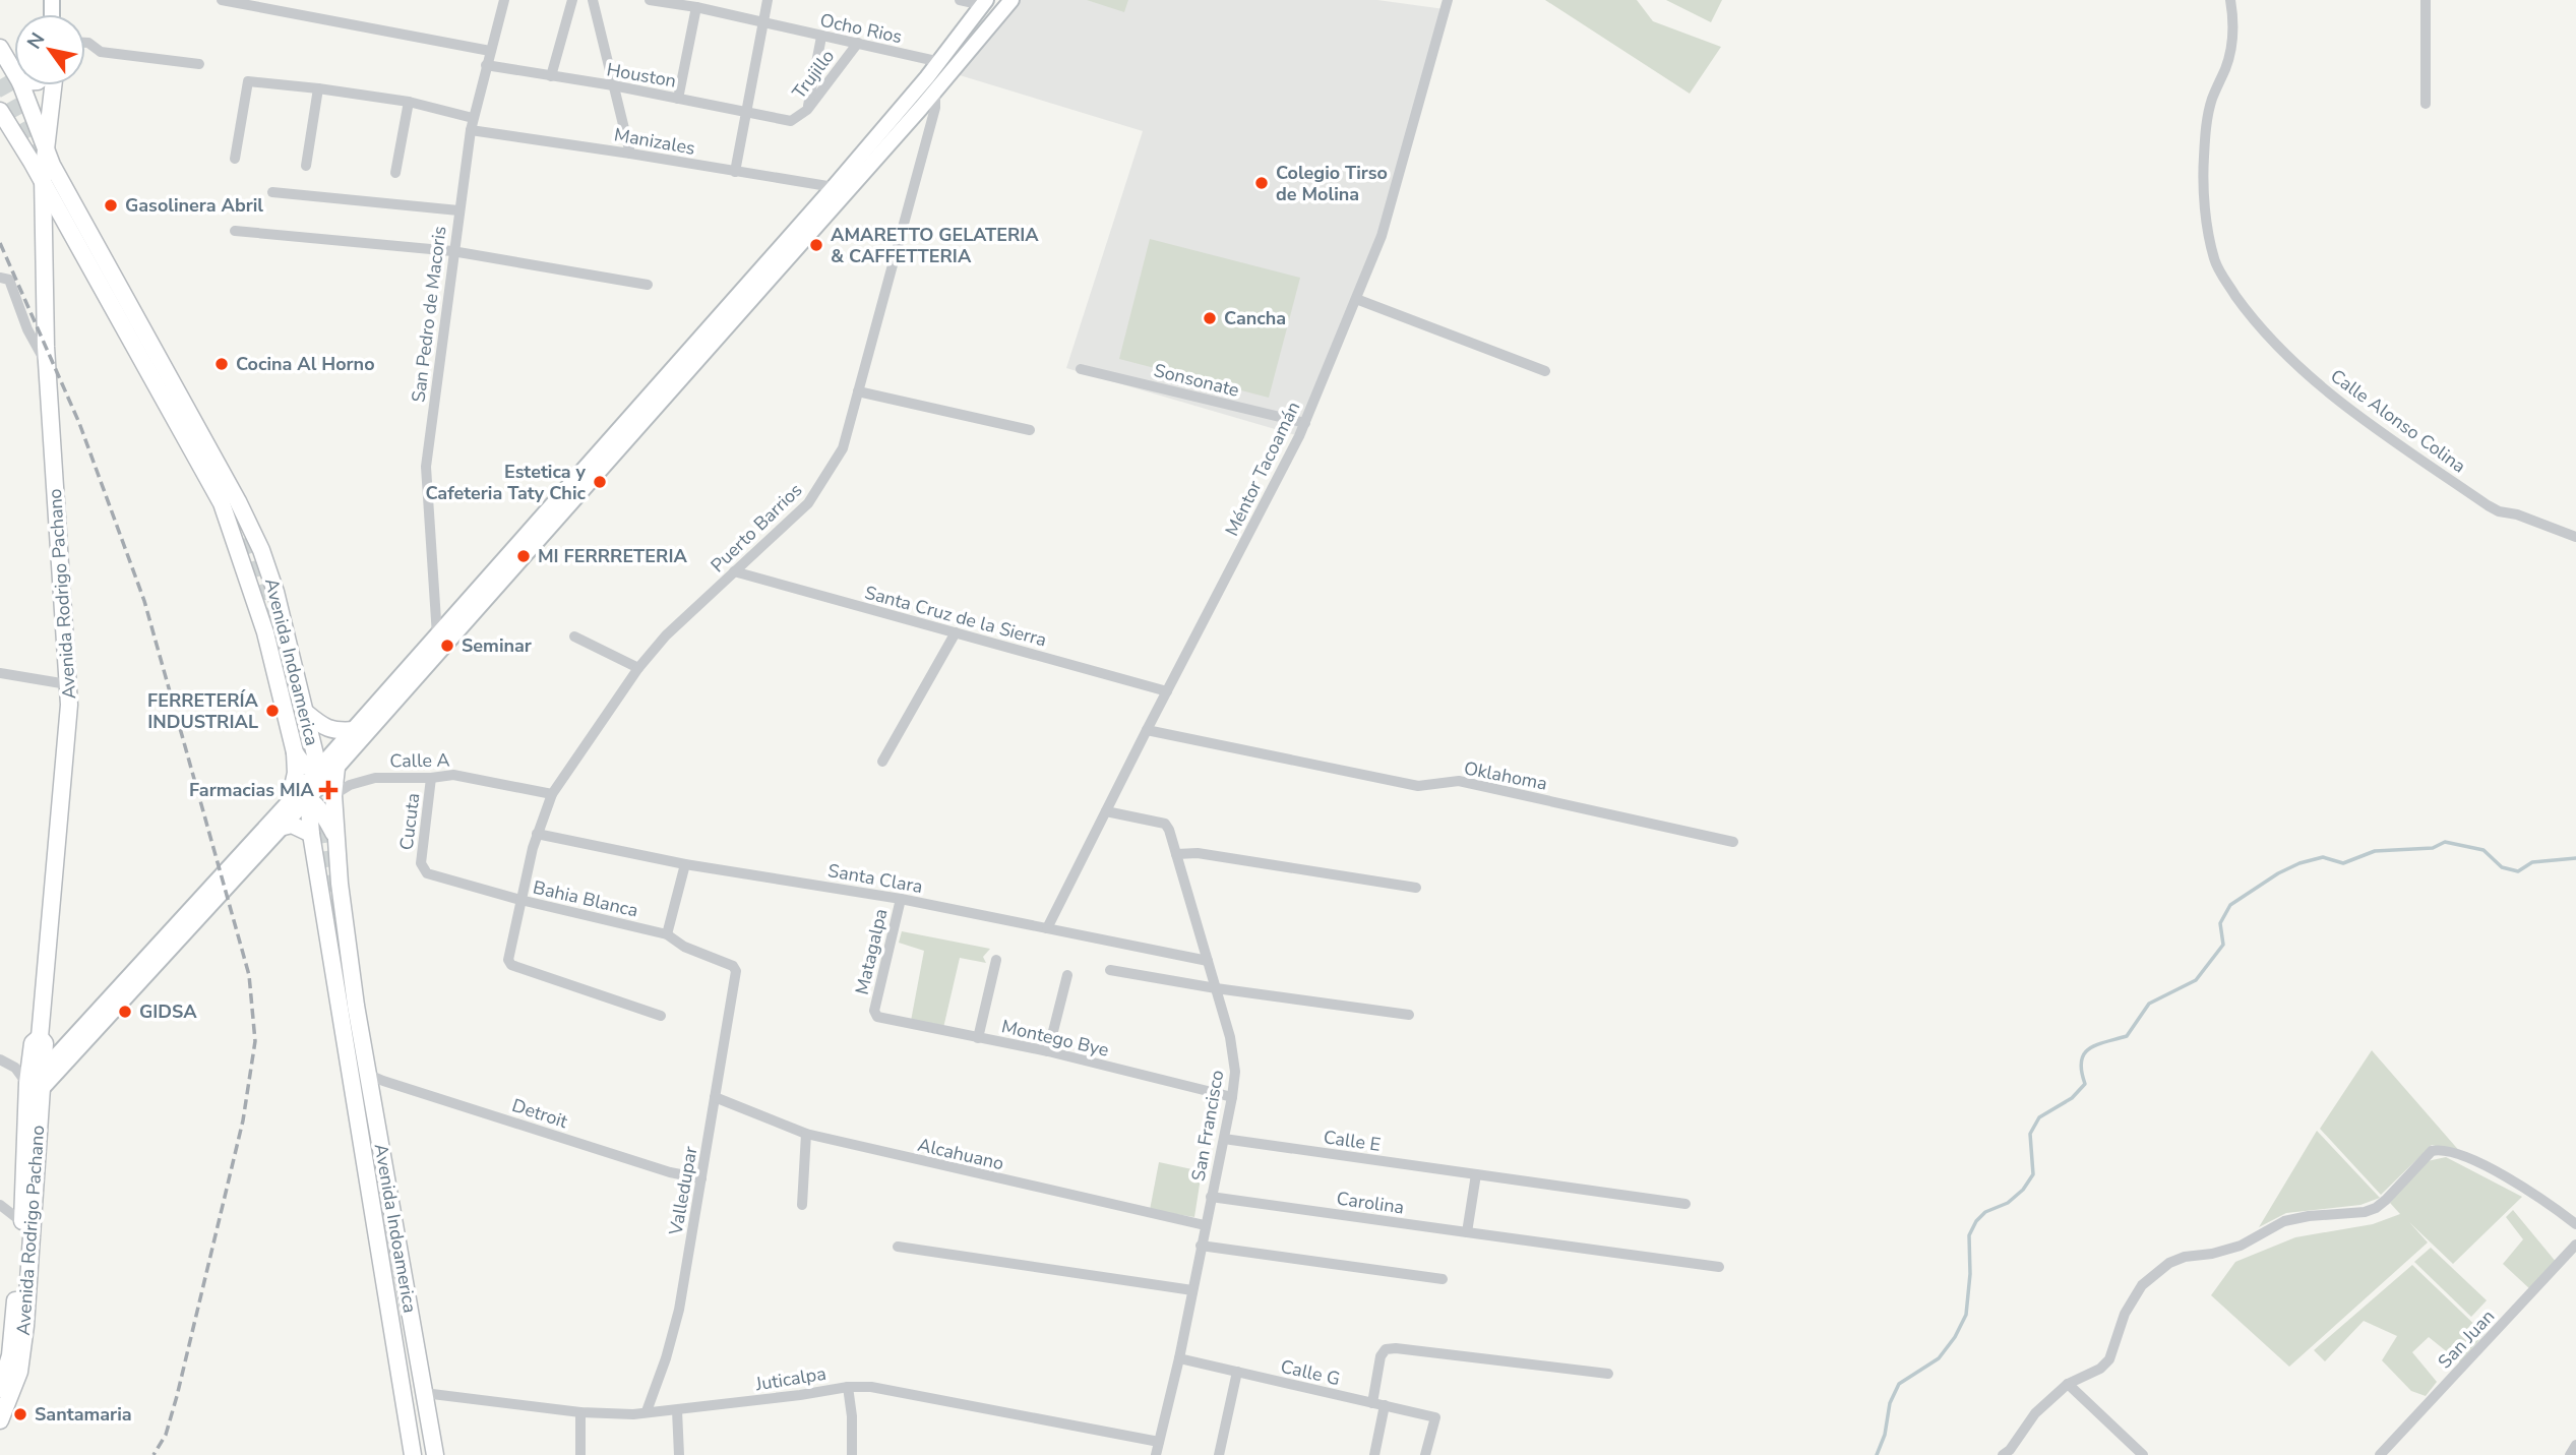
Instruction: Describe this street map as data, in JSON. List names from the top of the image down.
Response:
{
  "streets": {
    "main road": ["Avenida Rodrigo Pachano", "Avenida Indoamerica"],
    "street": [
      "Ocho Rios",
      "Trujillo",
      "Houston",
      "Manizales",
      "San Pedro de Macoris",
      "Sonsonate",
      "Calle Alonso Colina",
      "Méntor Tacoamán",
      "Puerto Barrios",
      "Santa Cruz de la Sierra",
      "Calle A",
      "Oklahoma",
      "Cucuta",
      "Santa Clara",
      "Bahia Blanca",
      "Matagalpa",
      "Montego Bye",
      "Detroit",
      "San Francisco",
      "Calle E",
      "Alcahuano",
      "Valledupar",
      "Carolina",
      "San Juan",
      "Calle G",
      "Juticalpa"
    ]
  },
  "crossings": [
    ["Ocho Rios", "Trujillo"],
    ["Trujillo", "Houston"],
    ["Houston", "San Pedro de Macoris"],
    ["Manizales", "San Pedro de Macoris"],
    ["Sonsonate", "Méntor Tacoamán"],
    ["Méntor Tacoamán", "Santa Cruz de la Sierra"],
    ["Méntor Tacoamán", "Oklahoma"],
    ["Méntor Tacoamán", "Santa Clara"],
    ["Méntor Tacoamán", "San Francisco"],
    ["Puerto Barrios", "Santa Cruz de la Sierra"],
    ["Puerto Barrios", "Calle A"],
    ["Puerto Barrios", "Santa Clara"],
    ["Puerto Barrios", "Bahia Blanca"],
    ["Avenida Rodrigo Pachano", "Avenida Indoamerica"],
    ["Avenida Indoamerica", "Calle A"],
    ["Avenida Indoamerica", "Detroit"],
    ["Avenida Indoamerica", "Juticalpa"],
    ["Calle A", "Cucuta"],
    ["Cucuta", "Bahia Blanca"],
    ["Santa Clara", "Matagalpa"],
    ["Santa Clara", "San Francisco"],
    ["Bahia Blanca", "Valledupar"],
    ["Matagalpa", "Montego Bye"],
    ["Montego Bye", "San Francisco"],
    ["Detroit", "Valledupar"],
    ["San Francisco", "Calle E"],
    ["San Francisco", "Alcahuano"],
    ["San Francisco", "Carolina"],
    ["San Francisco", "Calle G"],
    ["San Francisco", "Juticalpa"],
    ["Alcahuano", "Valledupar"],
    ["Valledupar", "Juticalpa"]
  ],
  "places": {
    "other": [
      "Colegio Tirso de Molina",
      "Gasolinera Abril",
      "AMARETTO GELATERIA & CAFFETTERIA",
      "Cancha",
      "Cocina Al Horno",
      "Estetica y Cafeteria Taty Chic",
      "MI FERRRETERIA",
      "Seminar",
      "FERRETERÍA INDUSTRIAL",
      "GIDSA",
      "Santamaria"
    ],
    "health": ["Farmacias MIA"]
  },
  "north": "top left"
}
